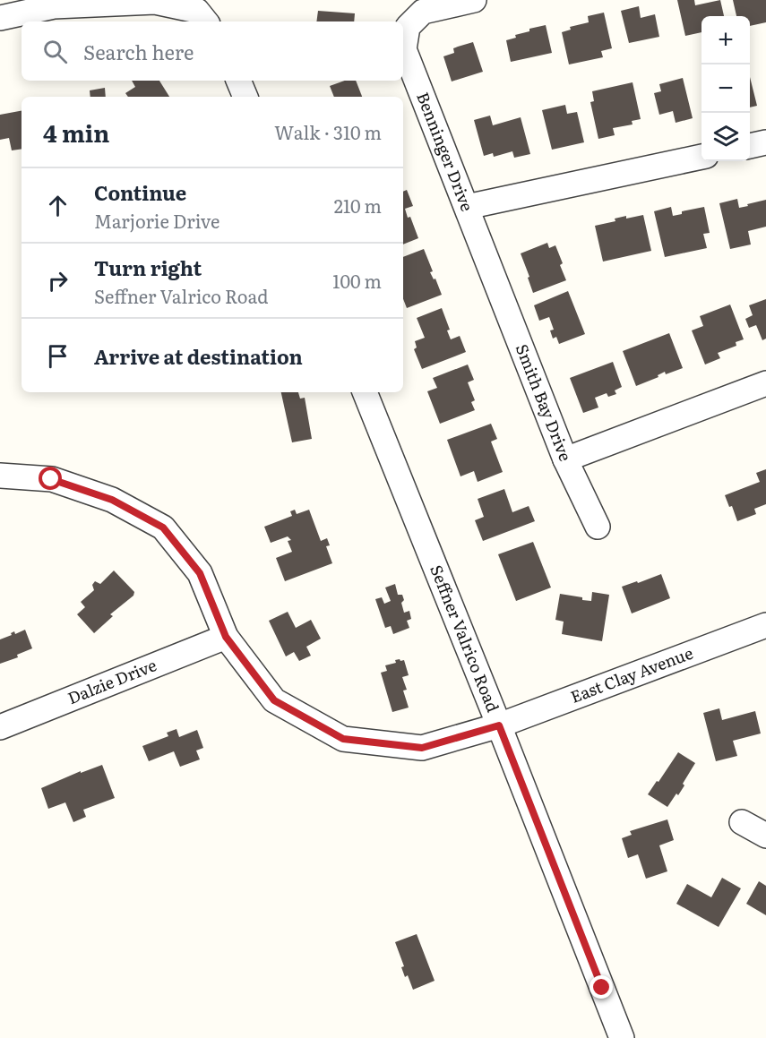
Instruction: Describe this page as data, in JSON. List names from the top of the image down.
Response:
{
  "streets": {
    "street": [
      "Benninger Drive",
      "Smith Bay Drive",
      "Seffner Valrico Road",
      "East Clay Avenue",
      "Dalzie Drive"
    ]
  },
  "crossings": [
    ["Benninger Drive", "Smith Bay Drive"],
    ["Seffner Valrico Road", "East Clay Avenue"],
    ["East Clay Avenue", "Dalzie Drive"]
  ],
  "page": {
    "map_buttons": ["+", "−"],
    "search": "Search here",
    "heading": ["4 min", "Walk · 310 m"],
    "list": [
      ["Continue", "Marjorie Drive", "210 m"],
      ["Turn right", "Seffner Valrico Road", "100 m"],
      "Arrive at destination"
    ]
  }
}
